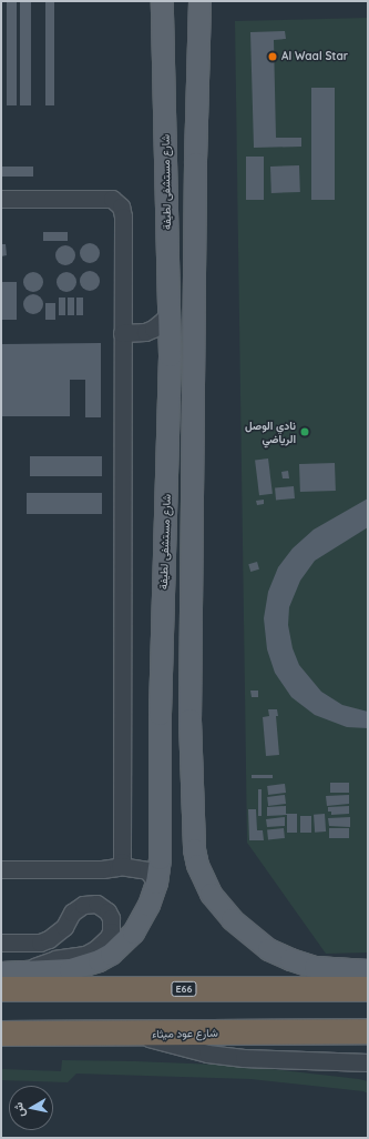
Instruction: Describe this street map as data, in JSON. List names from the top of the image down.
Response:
{
  "streets": {
    "highway": ["E66", "شارع عود ميثاء"],
    "main road": ["شارع مستشفى لطيفة"]
  },
  "places": ["Al Waal Star", "نادي الوصل الرياضي"],
  "north": "left"
}
